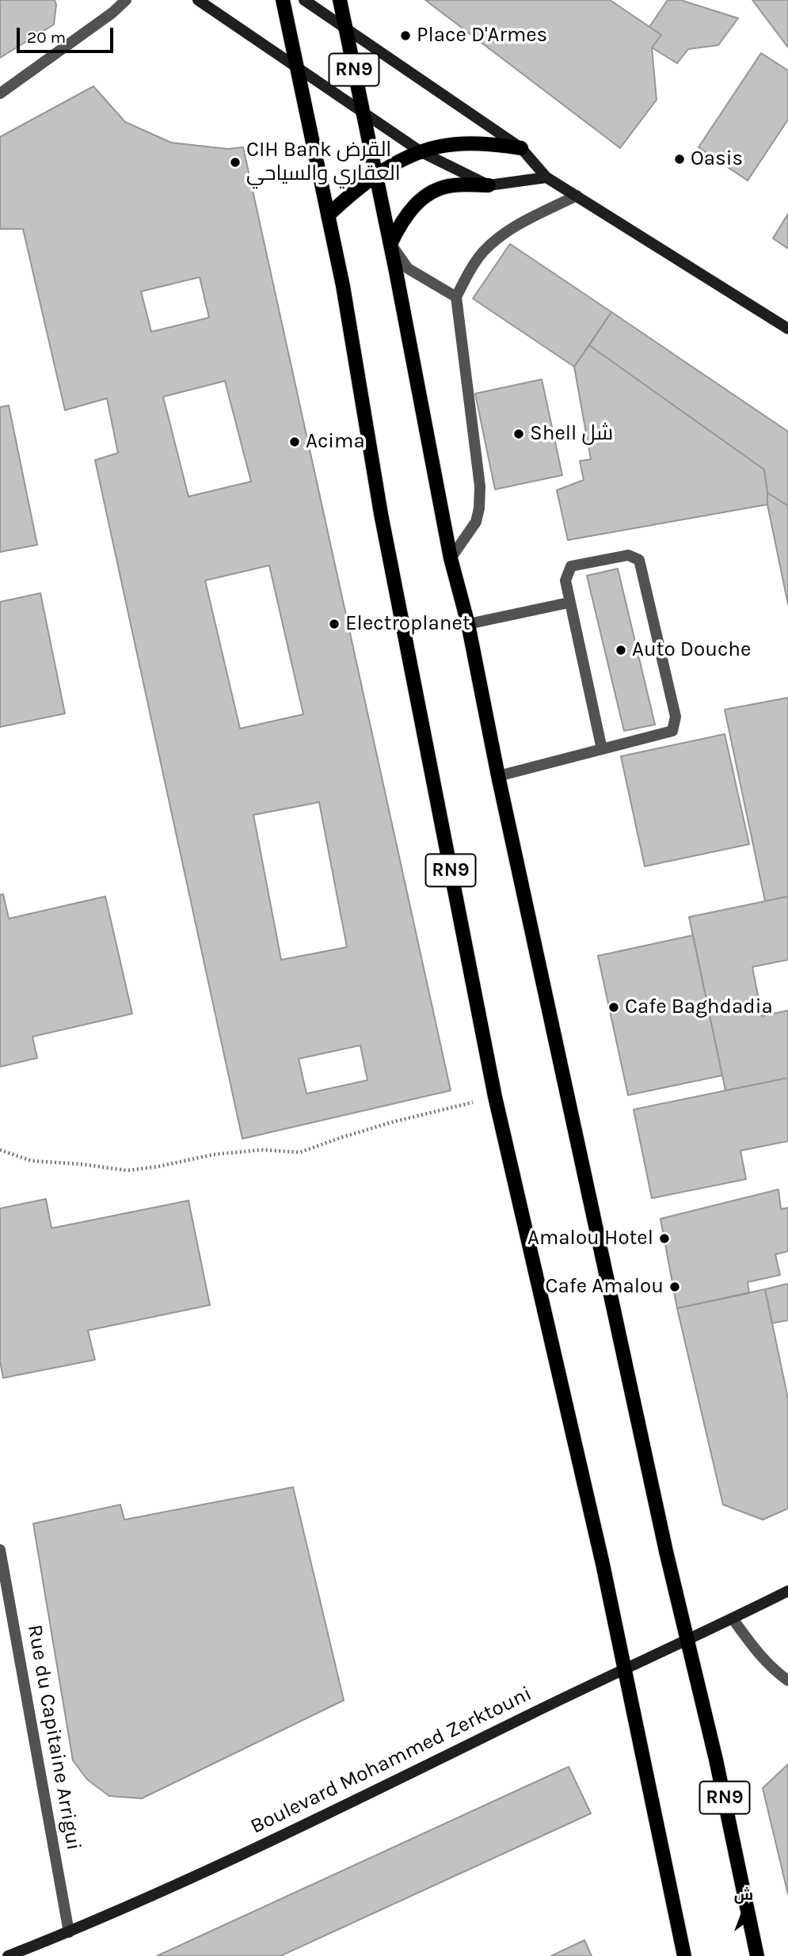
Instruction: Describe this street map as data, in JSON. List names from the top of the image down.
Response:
{
  "streets": {
    "main road": ["RN9", "Boulevard Mohammed Zerktouni"],
    "street": ["Rue du Capitaine Arrigui"]
  },
  "crossings": [
    ["RN9", "Boulevard Mohammed Zerktouni"],
    ["Rue du Capitaine Arrigui", "Boulevard Mohammed Zerktouni"]
  ],
  "places": [
    "Place D'Armes",
    "Oasis",
    "CIH Bank القرض العقاري والسياحي",
    "Shell شل",
    "Acima",
    "Electroplanet",
    "Auto Douche",
    "Cafe Baghdadia",
    "Amalou Hotel",
    "Cafe Amalou"
  ],
  "scale_bar": "20 m",
  "north": "top"
}
